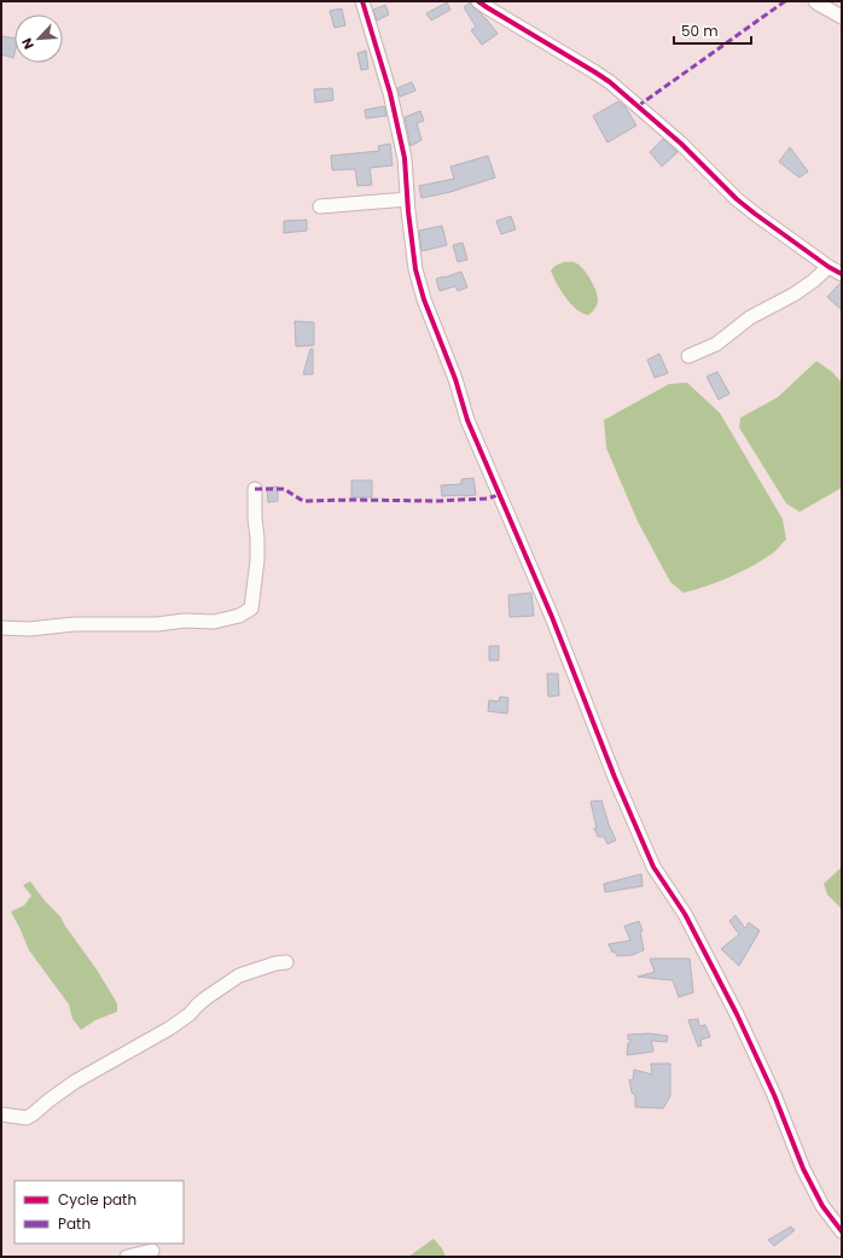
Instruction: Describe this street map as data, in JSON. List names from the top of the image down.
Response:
{
  "legend": ["Cycle path", "Path"],
  "scale_bar": "50 m",
  "north": "bottom left"
}
